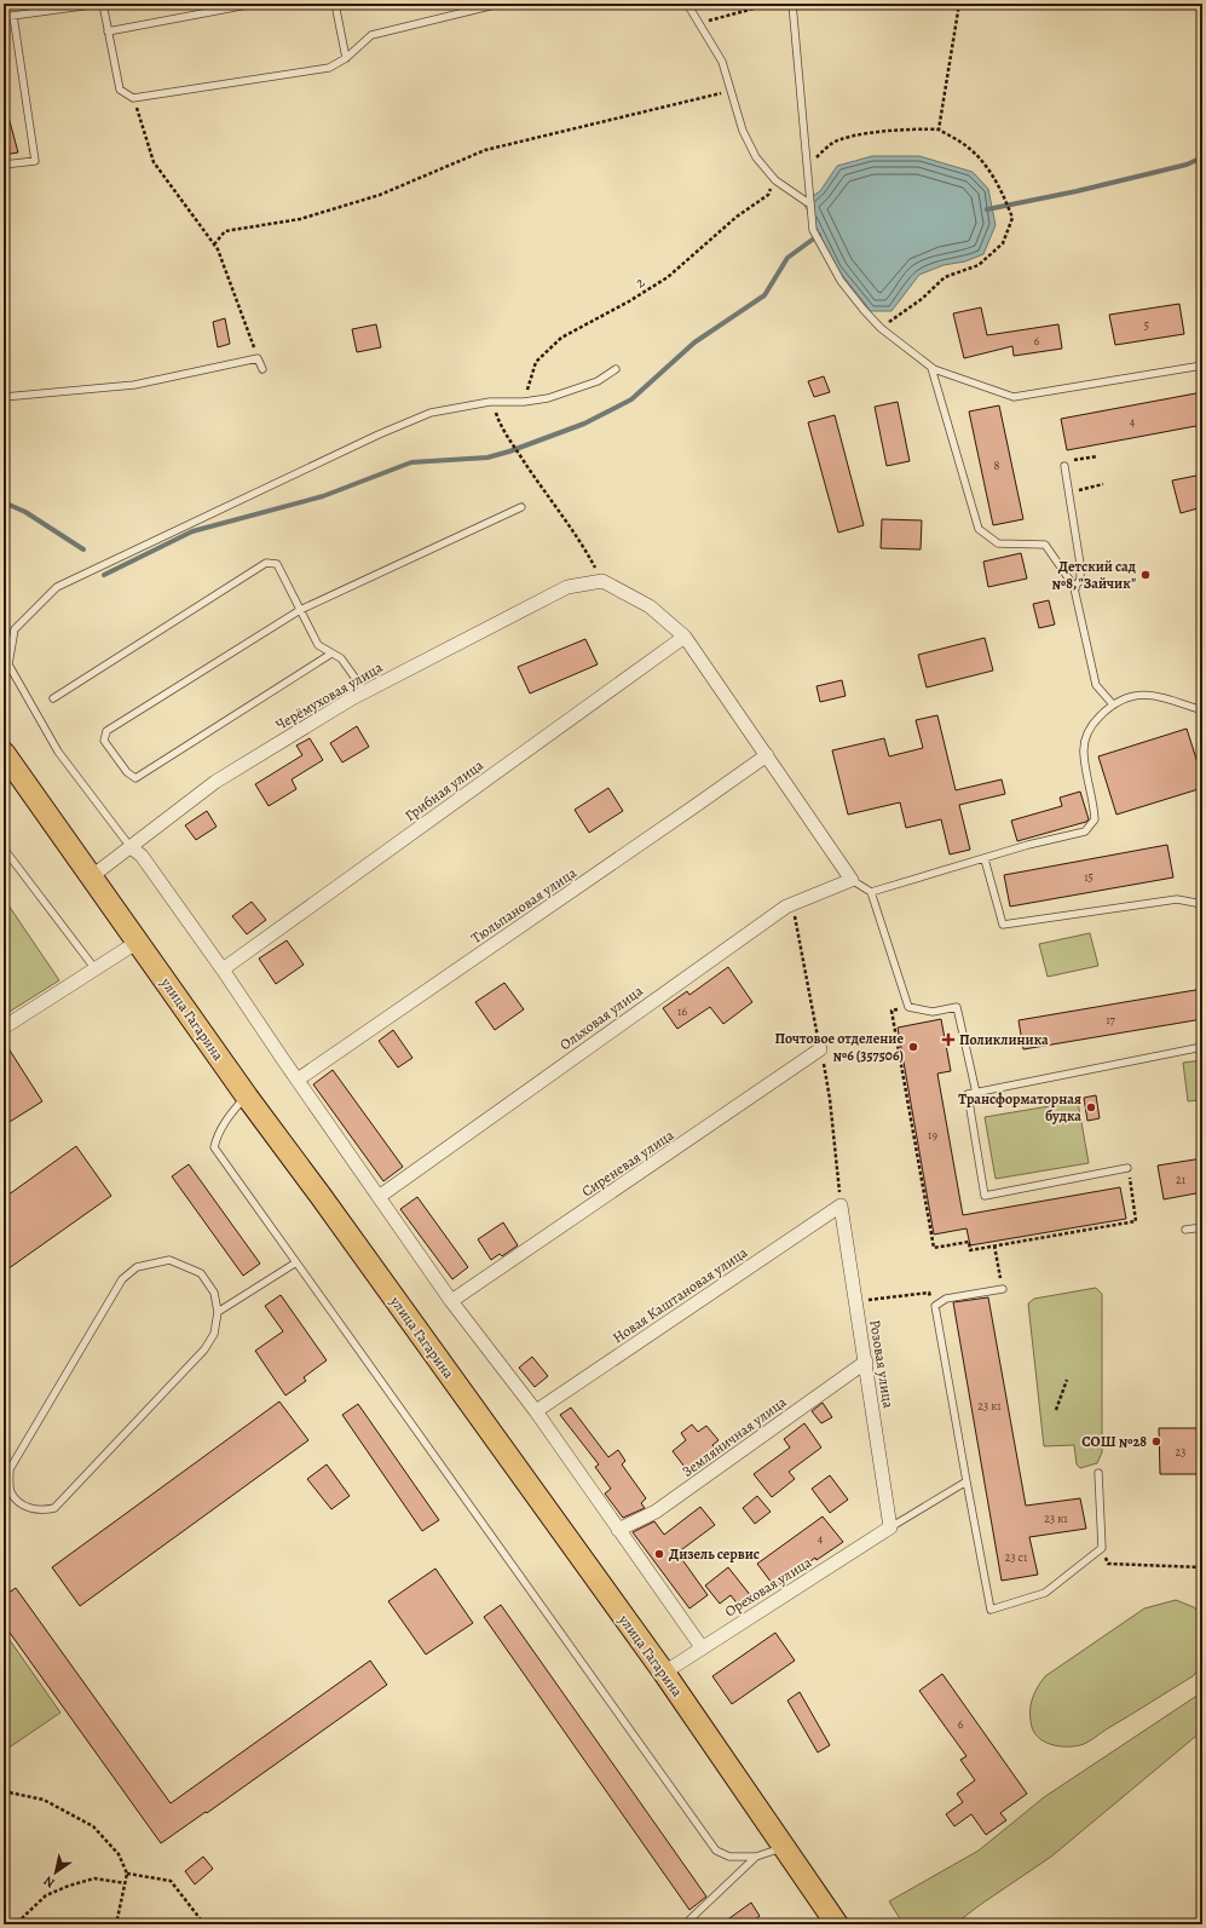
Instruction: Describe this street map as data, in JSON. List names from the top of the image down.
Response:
{
  "streets": {
    "main road": ["улица Гагарина"],
    "street": [
      "Черёмуховая улица",
      "Грибная улица",
      "Тюльпановая улица",
      "Ольховая улица",
      "Сиреневая улица",
      "Новая Каштановая улица",
      "Розовая улица",
      "Земляничная улица",
      "Ореховая улица"
    ],
    "path": ["2"]
  },
  "crossings": [
    ["Черёмуховая улица", "улица Гагарина"],
    ["улица Гагарина", "Ореховая улица"],
    ["Новая Каштановая улица", "Розовая улица"],
    ["Розовая улица", "Земляничная улица"],
    ["Розовая улица", "Ореховая улица"]
  ],
  "places": {
    "other": [
      "Детский сад №8, \"Зайчик\"",
      "Почтовое отделение №6 (357506)",
      "Трансформаторная будка",
      "СОШ №28",
      "Дизель сервис"
    ],
    "health": ["Поликлиника"]
  },
  "house_numbers": [
    "5",
    "6",
    "4",
    "8",
    "15",
    "16",
    "17",
    "19",
    "21",
    "23 к1",
    "23",
    "23 к1",
    "4",
    "23 с1",
    "6"
  ],
  "north": "bottom left"
}
